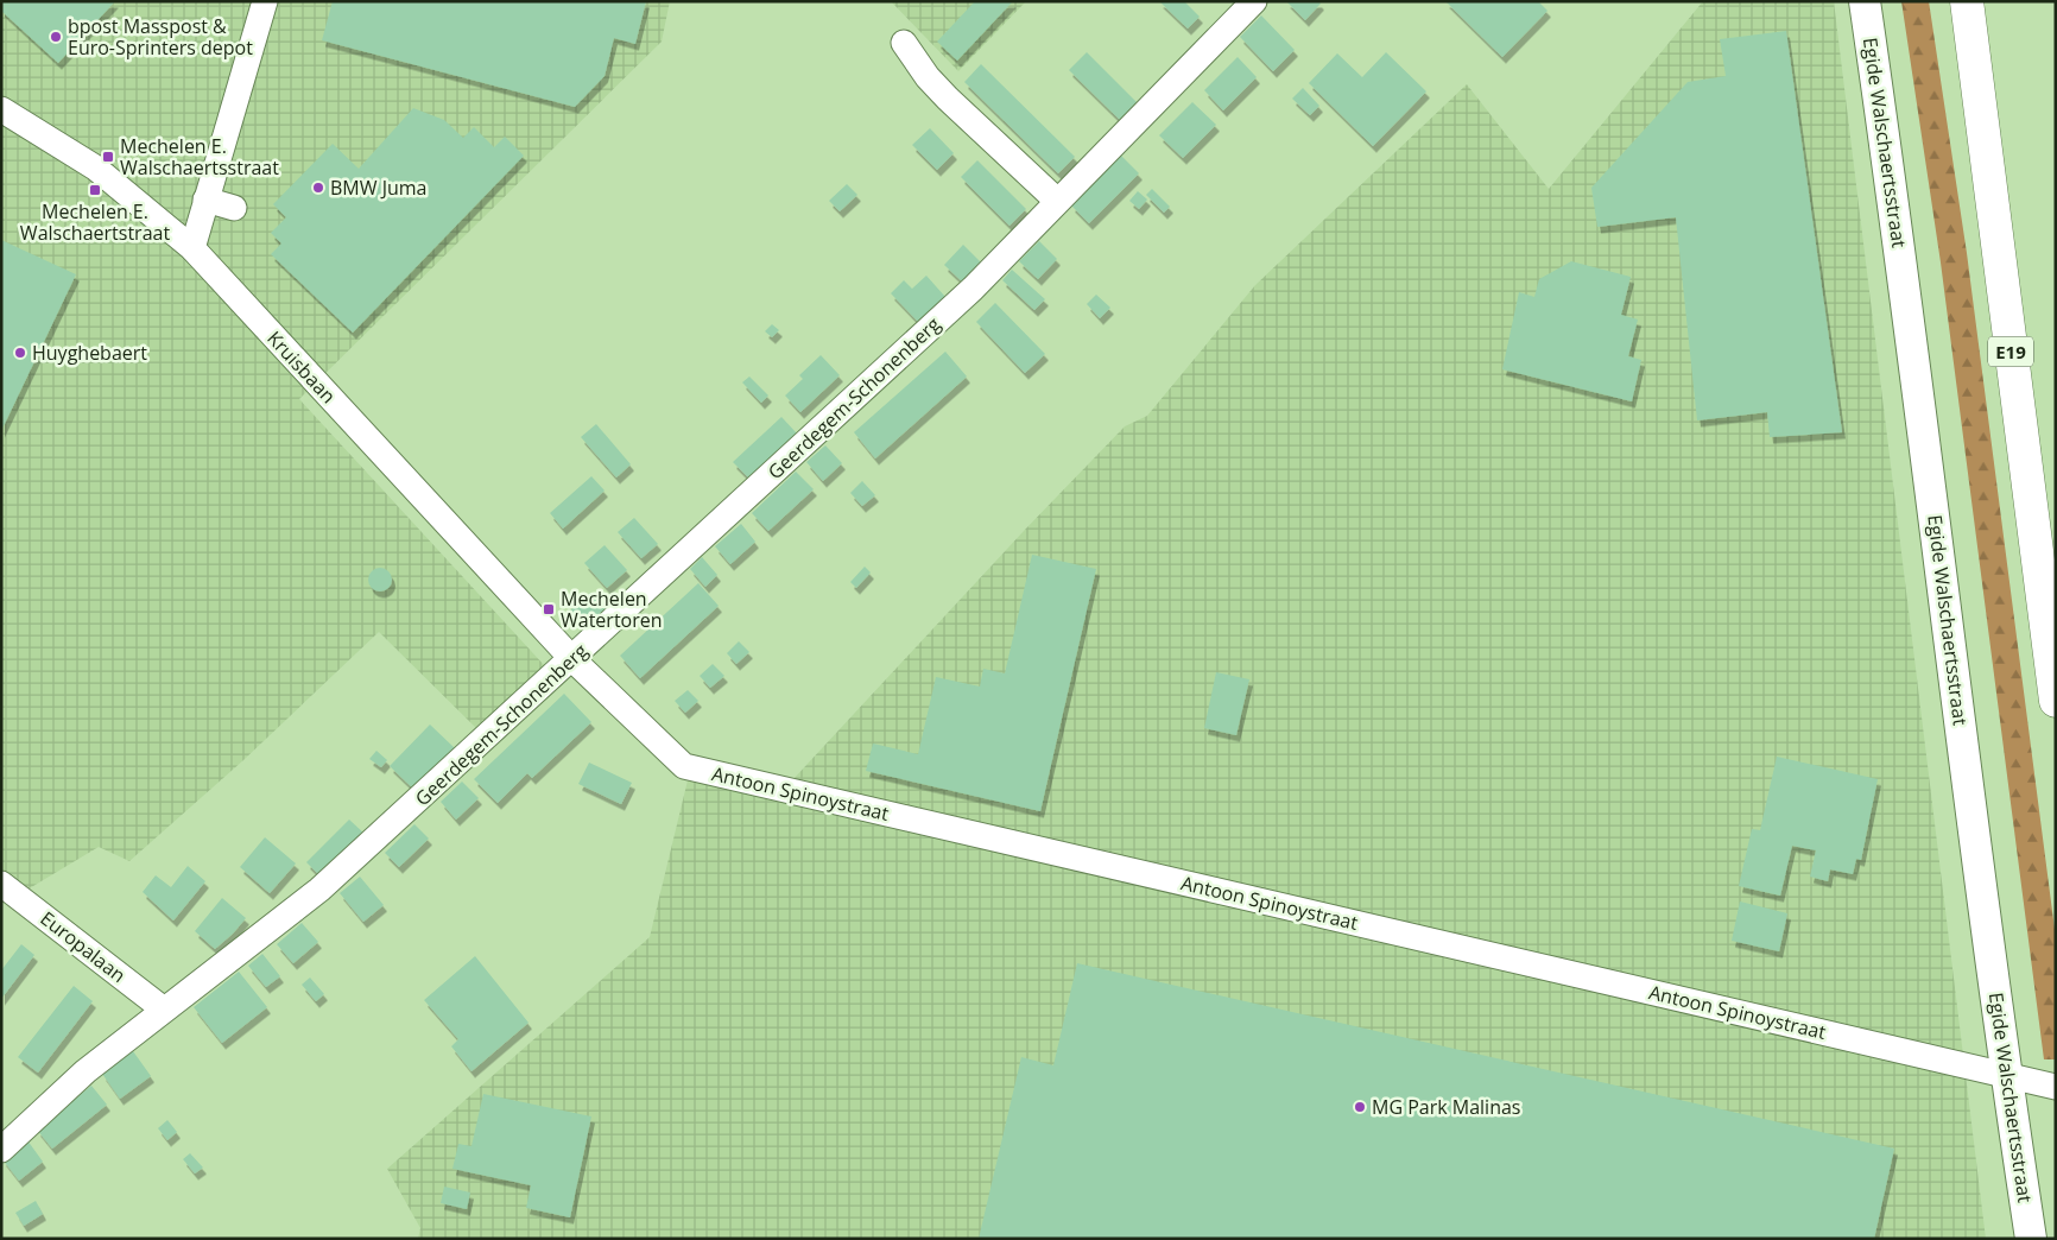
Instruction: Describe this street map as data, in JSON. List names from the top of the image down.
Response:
{
  "streets": {
    "highway": ["E19"],
    "main road": ["Egide Walschaertsstraat"],
    "street": [
      "Kruisbaan",
      "Geerdegem-Schonenberg",
      "Antoon Spinoystraat",
      "Europalaan"
    ]
  },
  "crossings": [
    ["Egide Walschaertsstraat", "Antoon Spinoystraat"],
    ["Kruisbaan", "Geerdegem-Schonenberg"],
    ["Kruisbaan", "Antoon Spinoystraat"],
    ["Geerdegem-Schonenberg", "Antoon Spinoystraat"],
    ["Geerdegem-Schonenberg", "Europalaan"]
  ],
  "places": {
    "other": [
      "bpost Masspost & Euro-Sprinters depot",
      "BMW Juma",
      "Huyghebaert",
      "MG Park Malinas"
    ],
    "transit": ["Mechelen E. Walschaertsstraat", "Mechelen E. Walschaertstraat", "Mechelen Watertoren"]
  }
}
